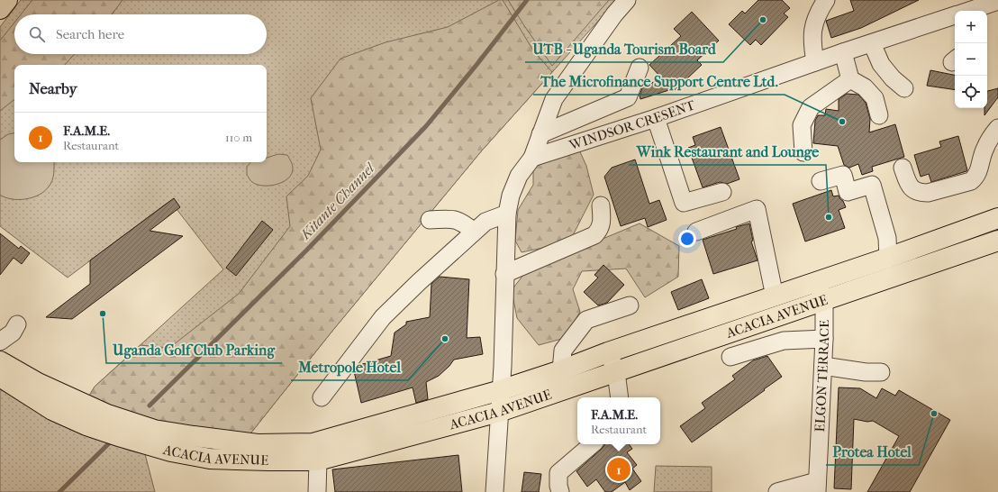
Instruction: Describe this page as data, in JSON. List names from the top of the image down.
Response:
{
  "streets": {
    "main road": ["ACACIA AVENUE"],
    "street": ["WINDSOR CRESENT", "ELGON TERRACE"]
  },
  "crossings": [
    ["ACACIA AVENUE", "ELGON TERRACE"]
  ],
  "water": ["Kitante Channel"],
  "places": [
    "UTB - Uganda Tourism Board",
    "The Microfinance Support Centre Ltd.",
    "Wink Restaurant and Lounge",
    "Uganda Golf Club Parking",
    "Metropole Hotel",
    "Protea Hotel"
  ],
  "page": {
    "map_buttons": ["+", "−"],
    "search": "Search here",
    "heading": "Nearby",
    "list": [
      {
        "mark": "1",
        "name": "F.A.M.E.",
        "note": "Restaurant",
        "value": "110 m"
      }
    ],
    "popup": ["F.A.M.E.", "Restaurant"],
    "pins": "1"
  }
}
